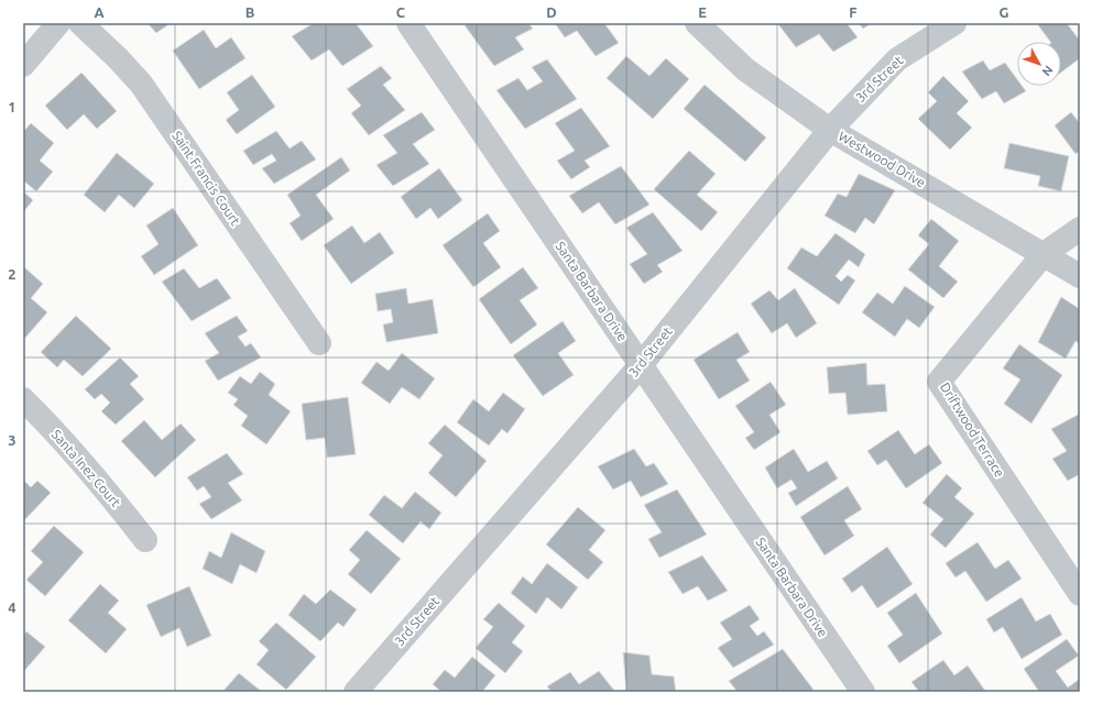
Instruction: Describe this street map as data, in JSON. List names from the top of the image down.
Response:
{
  "streets": {
    "street": [
      "3rd Street",
      "Westwood Drive",
      "Saint Francis Court",
      "Santa Barbara Drive",
      "Driftwood Terrace",
      "Santa Inez Court"
    ]
  },
  "crossings": [
    ["3rd Street", "Westwood Drive"],
    ["3rd Street", "Santa Barbara Drive"],
    ["Westwood Drive", "Driftwood Terrace"]
  ],
  "north": "bottom right",
  "grid": {
    "columns": [
      "A",
      "B",
      "C",
      "D",
      "E",
      "F",
      "G"
    ],
    "rows": [
      "1",
      "2",
      "3",
      "4"
    ]
  }
}
